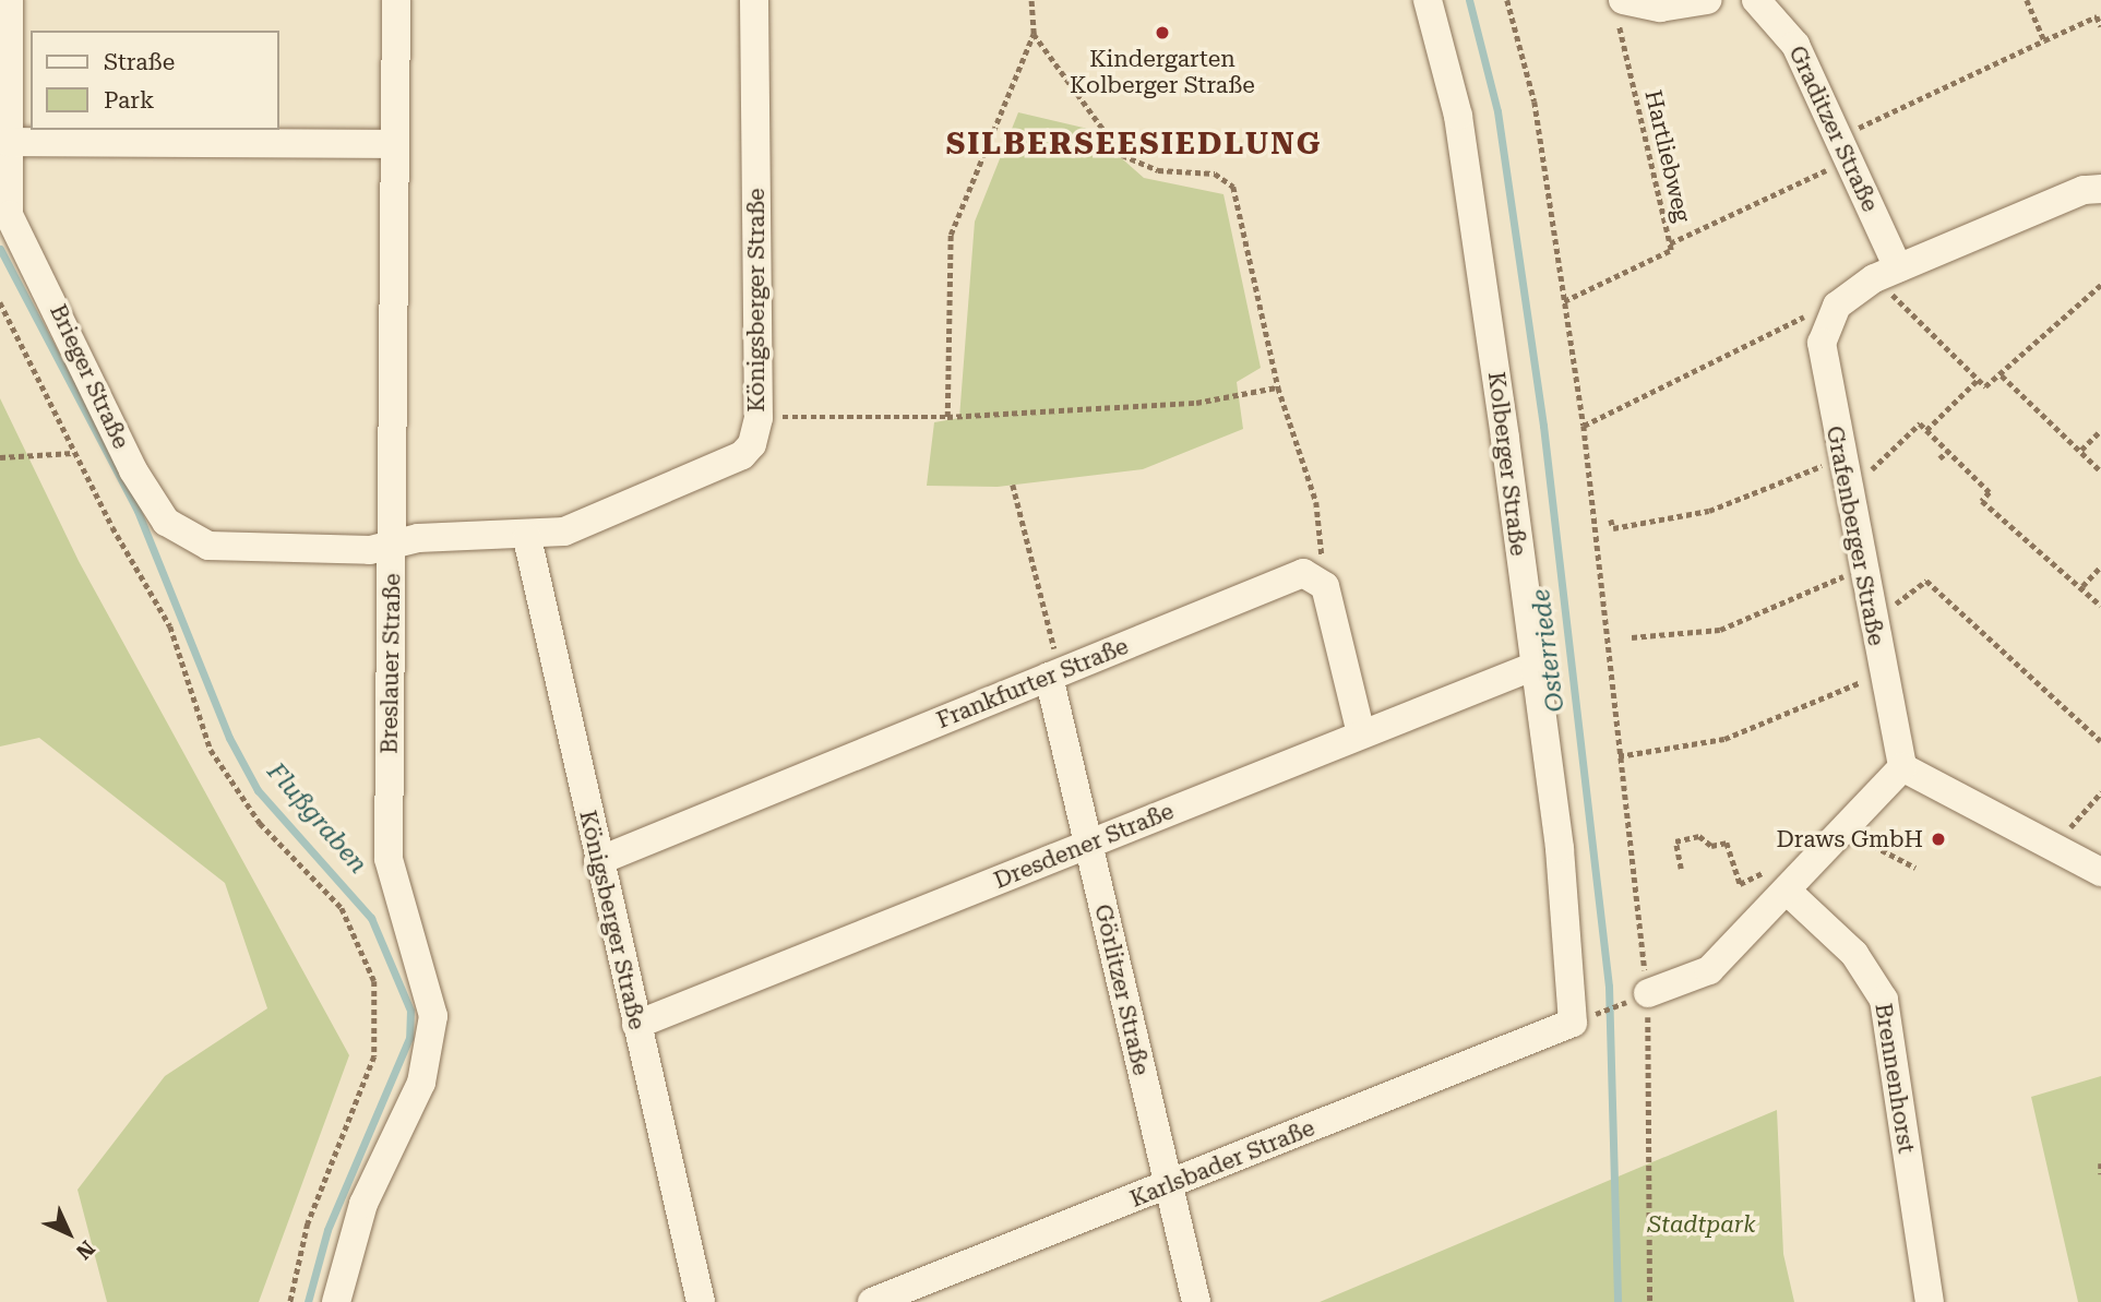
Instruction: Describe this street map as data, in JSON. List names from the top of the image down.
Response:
{
  "streets": {
    "street": [
      "Graditzer Straße",
      "Königsberger Straße",
      "Brieger Straße",
      "Kolberger Straße",
      "Grafenberger Straße",
      "Breslauer Straße",
      "Frankfurter Straße",
      "Dresdener Straße",
      "Görlitzer Straße",
      "Brennenhorst",
      "Karlsbader Straße"
    ],
    "path": ["Hartliebweg"]
  },
  "crossings": [
    ["Königsberger Straße", "Brieger Straße"],
    ["Königsberger Straße", "Breslauer Straße"],
    ["Königsberger Straße", "Frankfurter Straße"],
    ["Königsberger Straße", "Dresdener Straße"],
    ["Brieger Straße", "Breslauer Straße"],
    ["Kolberger Straße", "Dresdener Straße"],
    ["Kolberger Straße", "Karlsbader Straße"],
    ["Frankfurter Straße", "Görlitzer Straße"],
    ["Dresdener Straße", "Görlitzer Straße"],
    ["Görlitzer Straße", "Karlsbader Straße"]
  ],
  "districts": ["SILBERSEESIEDLUNG"],
  "water": ["Osterriede", "Flußgraben"],
  "parks": ["Stadtpark"],
  "places": ["Kindergarten Kolberger Straße", "Draws GmbH"],
  "legend": ["Straße", "Park"],
  "north": "bottom right"
}
